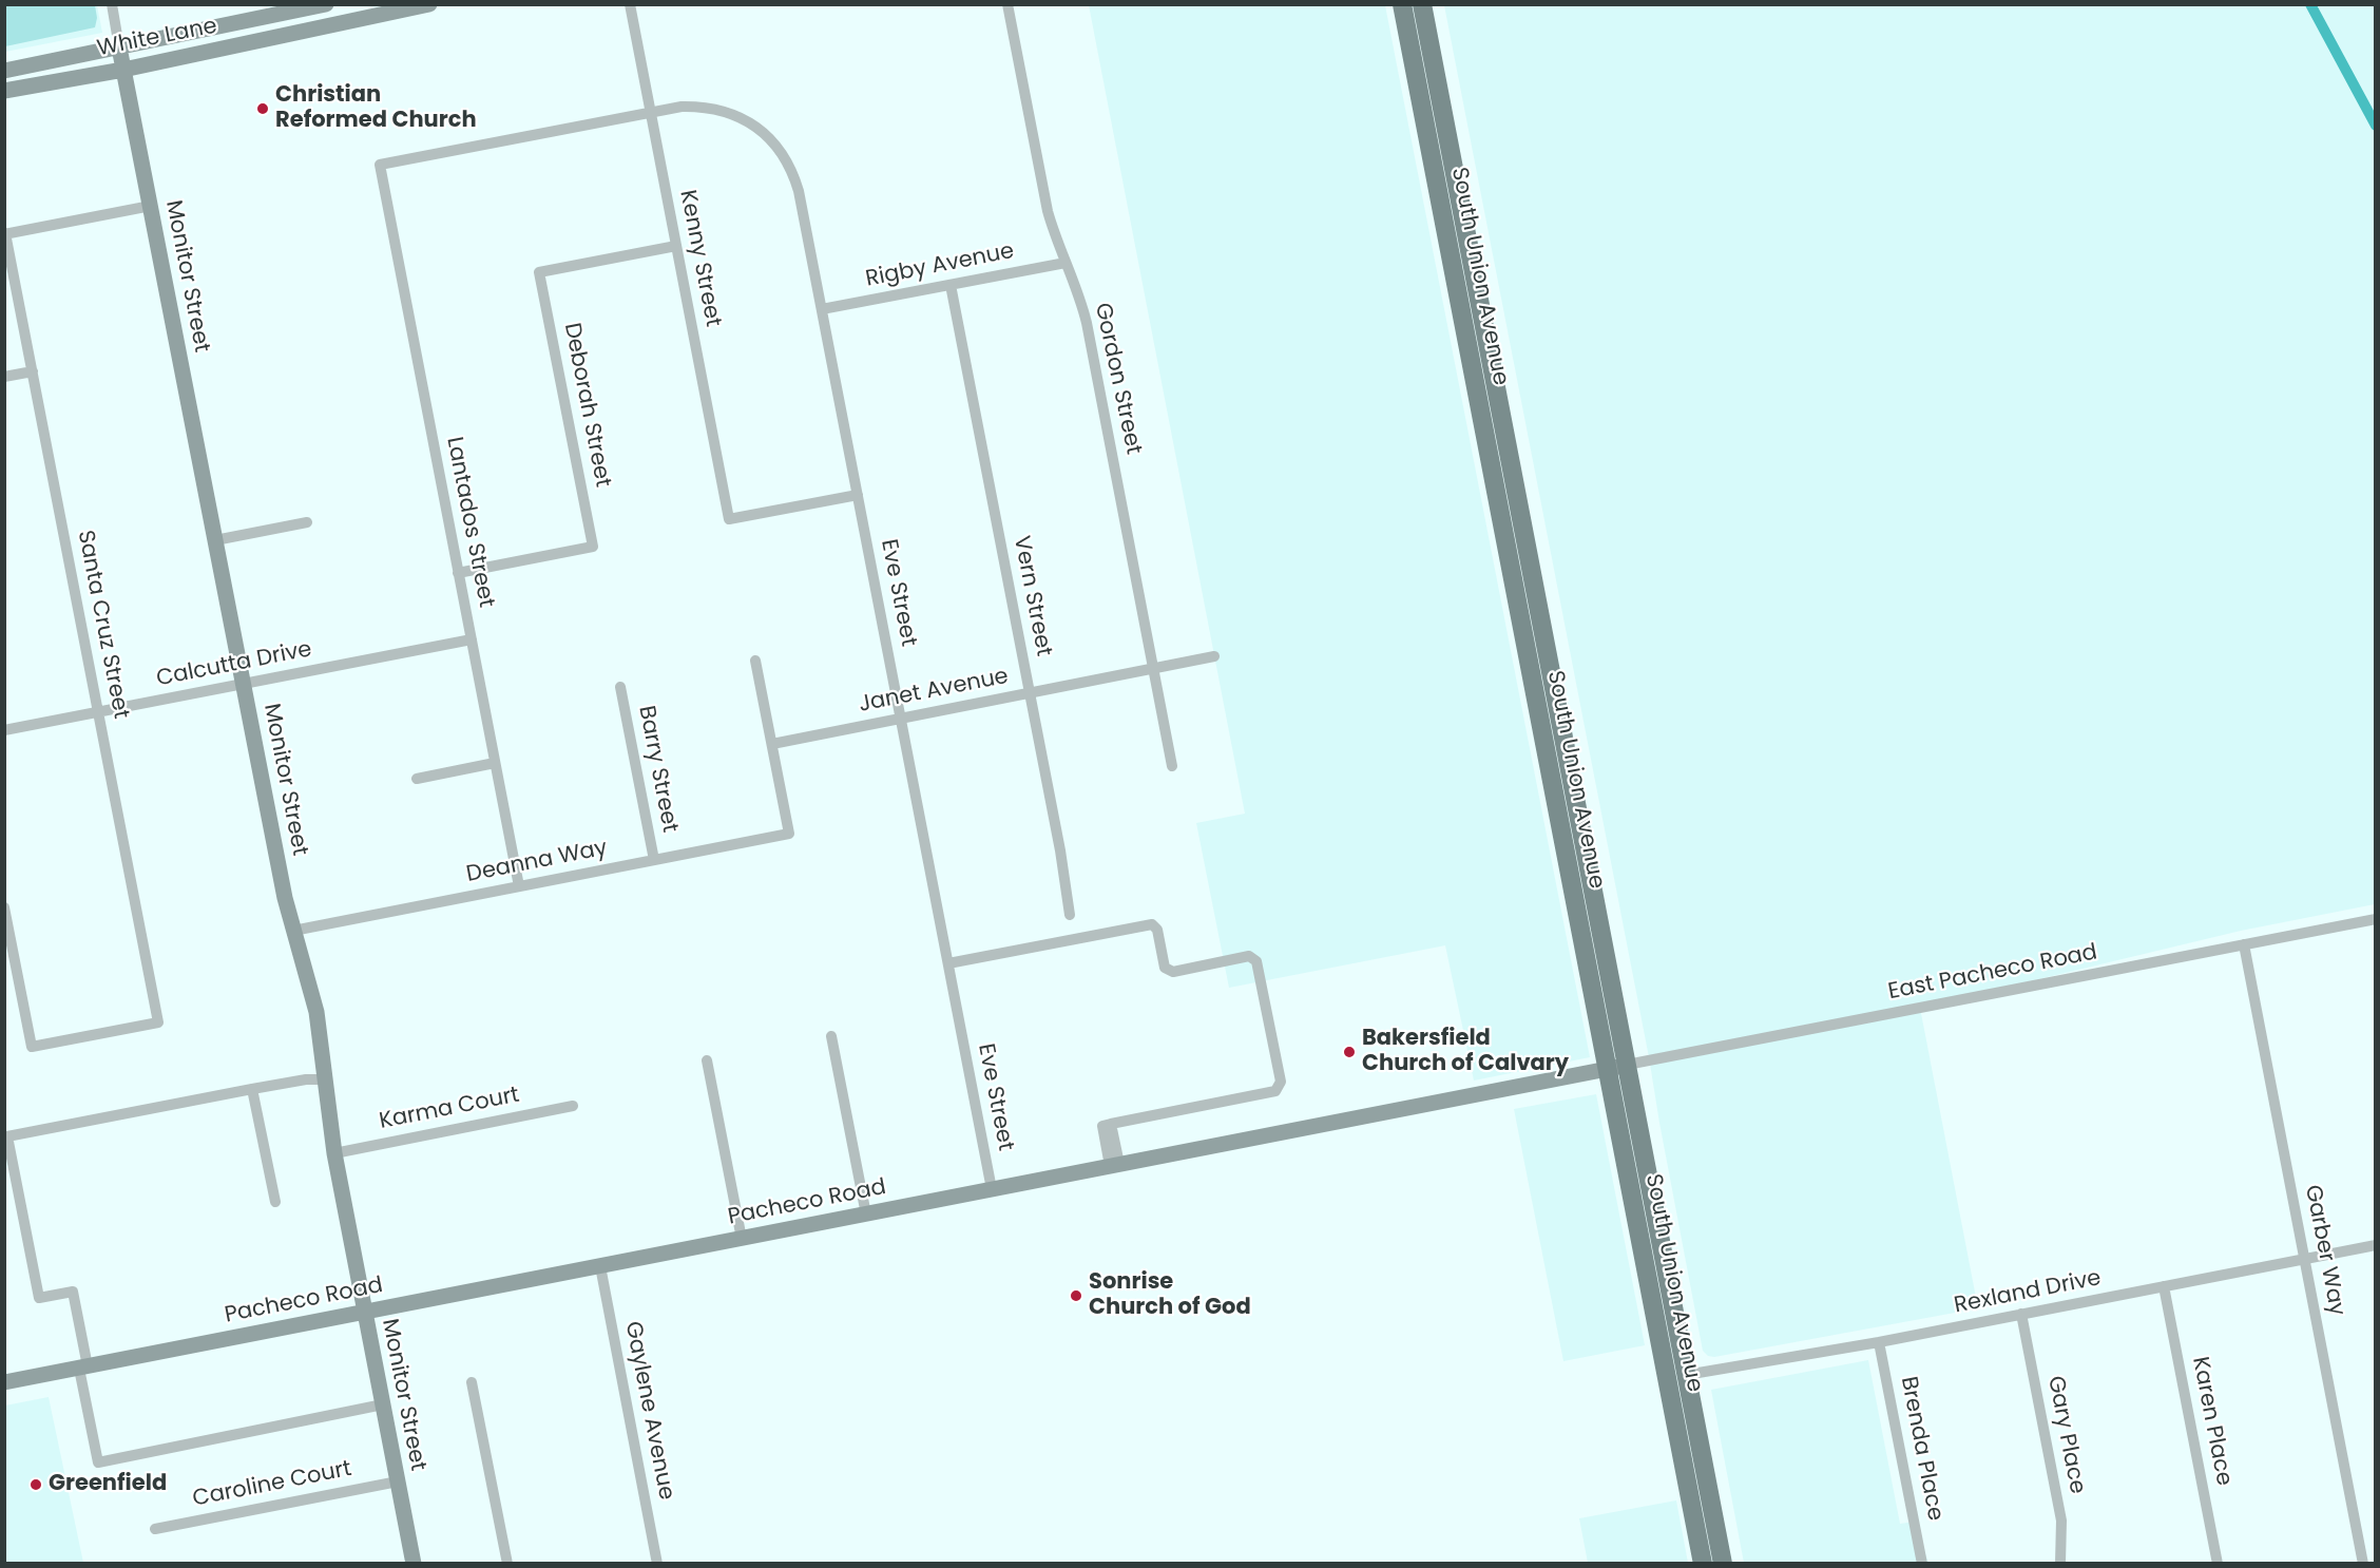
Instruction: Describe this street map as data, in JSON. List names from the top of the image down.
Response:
{
  "streets": {
    "main road": ["South Union Avenue"],
    "street": [
      "White Lane",
      "Kenny Street",
      "Rigby Avenue",
      "Monitor Street",
      "Gordon Street",
      "Deborah Street",
      "Lantados Street",
      "Eve Street",
      "Vern Street",
      "Santa Cruz Street",
      "Calcutta Drive",
      "Janet Avenue",
      "Barry Street",
      "Deanna Way",
      "East Pacheco Road",
      "Karma Court",
      "Pacheco Road",
      "Garber Way",
      "Rexland Drive",
      "Gaylene Avenue",
      "Karen Place",
      "Gary Place",
      "Brenda Place",
      "Caroline Court"
    ]
  },
  "crossings": [
    ["White Lane", "Monitor Street"],
    ["Kenny Street", "Deborah Street"],
    ["Kenny Street", "Eve Street"],
    ["Rigby Avenue", "Gordon Street"],
    ["Rigby Avenue", "Eve Street"],
    ["Rigby Avenue", "Vern Street"],
    ["Monitor Street", "Calcutta Drive"],
    ["Monitor Street", "Deanna Way"],
    ["Monitor Street", "Karma Court"],
    ["Monitor Street", "Pacheco Road"],
    ["Monitor Street", "Caroline Court"],
    ["South Union Avenue", "East Pacheco Road"],
    ["South Union Avenue", "Pacheco Road"],
    ["South Union Avenue", "Rexland Drive"],
    ["Gordon Street", "Janet Avenue"],
    ["Deborah Street", "Lantados Street"],
    ["Lantados Street", "Eve Street"],
    ["Lantados Street", "Calcutta Drive"],
    ["Lantados Street", "Deanna Way"],
    ["Eve Street", "Janet Avenue"],
    ["Eve Street", "Pacheco Road"],
    ["Vern Street", "Janet Avenue"],
    ["Santa Cruz Street", "Calcutta Drive"],
    ["Janet Avenue", "Deanna Way"],
    ["Barry Street", "Deanna Way"],
    ["East Pacheco Road", "Pacheco Road"],
    ["East Pacheco Road", "Garber Way"],
    ["Pacheco Road", "Gaylene Avenue"],
    ["Garber Way", "Rexland Drive"],
    ["Rexland Drive", "Karen Place"],
    ["Rexland Drive", "Gary Place"],
    ["Rexland Drive", "Brenda Place"]
  ],
  "places": [
    "Christian Reformed Church",
    "Bakersfield Church of Calvary",
    "Sonrise Church of God",
    "Greenfield"
  ]
}
